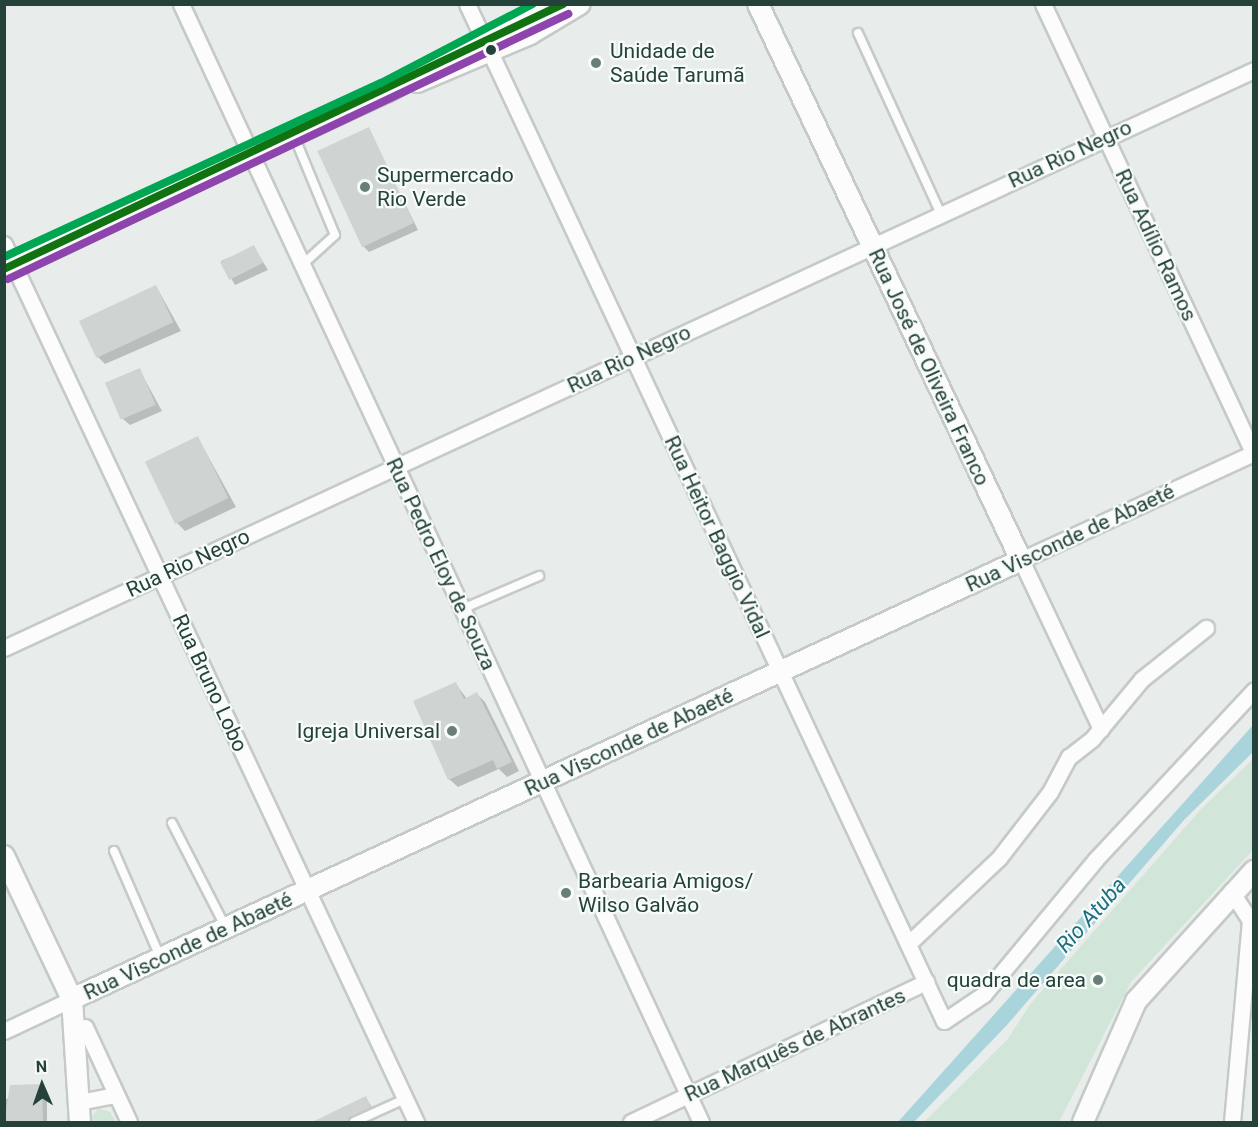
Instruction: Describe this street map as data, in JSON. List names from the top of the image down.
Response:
{
  "streets": {
    "street": [
      "Rua Rio Negro",
      "Rua Adílio Ramos",
      "Rua José de Oliveira Franco",
      "Rua Heitor Baggio Vidal",
      "Rua Visconde de Abaeté",
      "Rua Pedro Eloy de Souza",
      "Rua Bruno Lobo",
      "Rua Marquês de Abrantes"
    ]
  },
  "crossings": [
    ["Rua Rio Negro", "Rua Adílio Ramos"],
    ["Rua Rio Negro", "Rua José de Oliveira Franco"],
    ["Rua Rio Negro", "Rua Heitor Baggio Vidal"],
    ["Rua Rio Negro", "Rua Pedro Eloy de Souza"],
    ["Rua Rio Negro", "Rua Bruno Lobo"],
    ["Rua Adílio Ramos", "Rua Visconde de Abaeté"],
    ["Rua José de Oliveira Franco", "Rua Visconde de Abaeté"],
    ["Rua Heitor Baggio Vidal", "Rua Visconde de Abaeté"],
    ["Rua Heitor Baggio Vidal", "Rua Marquês de Abrantes"],
    ["Rua Visconde de Abaeté", "Rua Pedro Eloy de Souza"],
    ["Rua Visconde de Abaeté", "Rua Bruno Lobo"],
    ["Rua Pedro Eloy de Souza", "Rua Marquês de Abrantes"]
  ],
  "water": ["Rio Atuba"],
  "places": [
    "Unidade de Saúde Tarumã",
    "Supermercado Rio Verde",
    "Igreja Universal",
    "Barbearia Amigos/ Wilso Galvão",
    "quadra de area"
  ],
  "north": "top"
}
